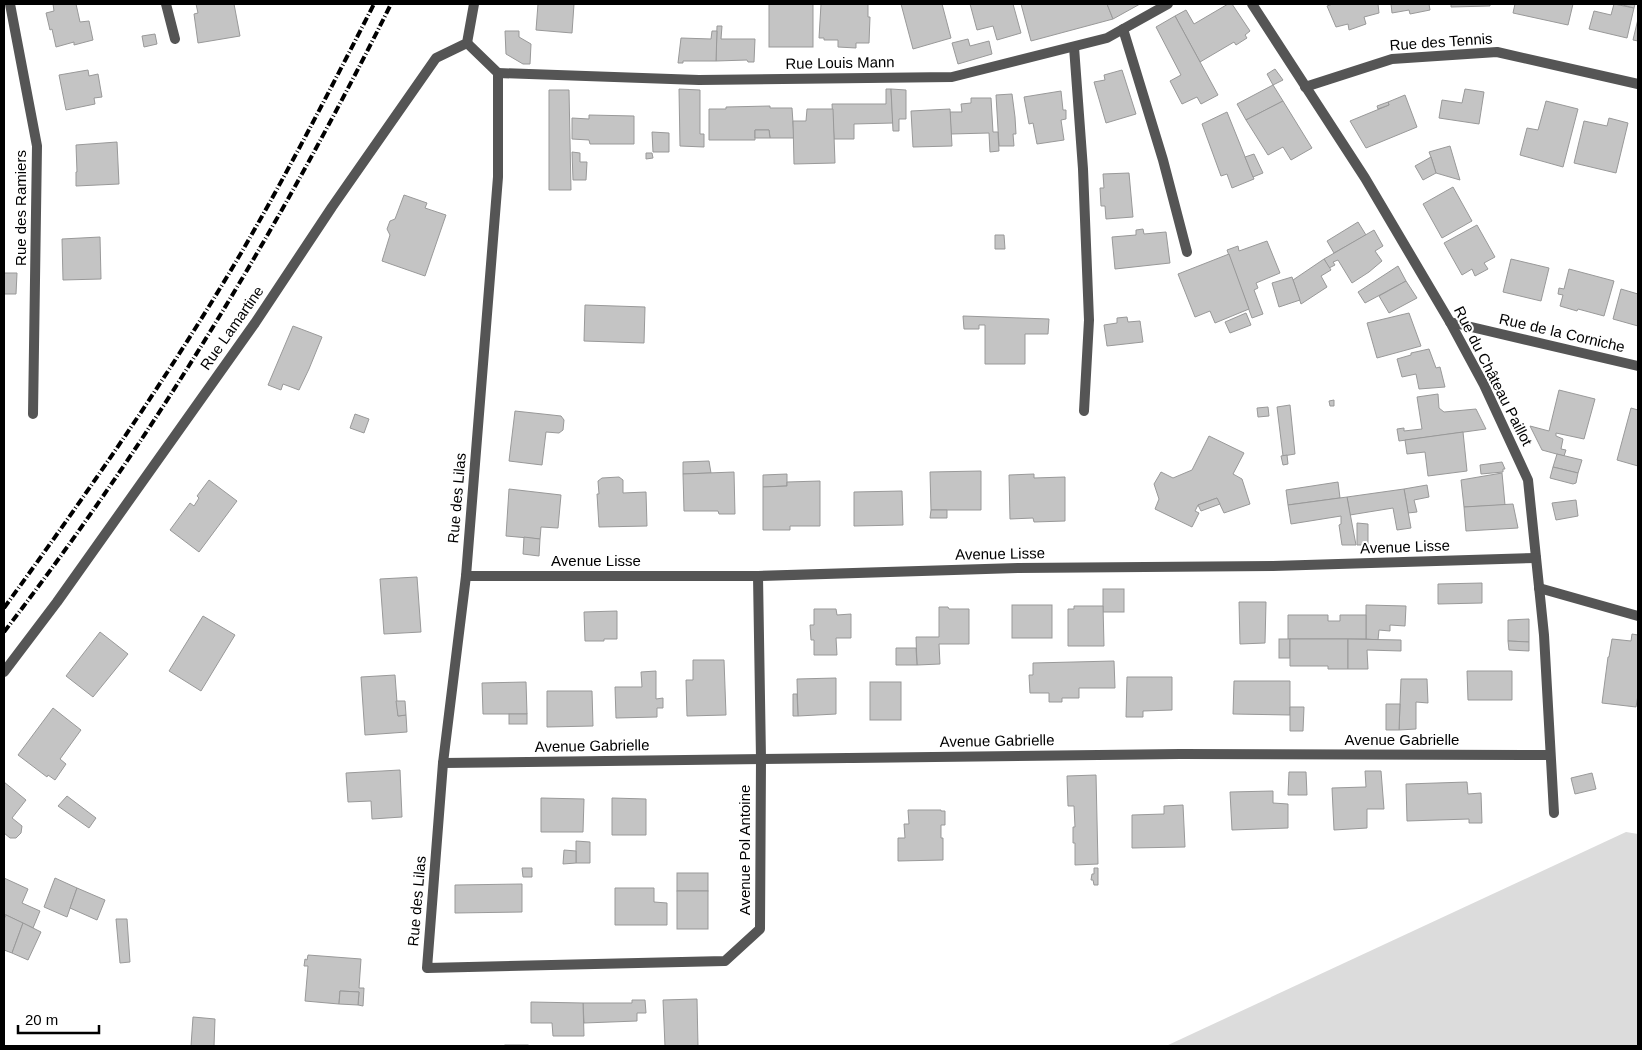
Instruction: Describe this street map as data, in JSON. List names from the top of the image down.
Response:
{
  "streets": {
    "street": [
      "Rue des Tennis",
      "Rue Louis Mann",
      "Rue des Ramiers",
      "Rue Lamartine",
      "Rue de la Corniche",
      "Rue du Château Paillot",
      "Rue des Lilas",
      "Avenue Lisse",
      "Avenue Gabrielle",
      "Avenue Pol Antoine"
    ]
  },
  "crossings": [
    ["Rue des Tennis", "Rue du Château Paillot"],
    ["Rue Louis Mann", "Rue des Lilas"],
    ["Rue de la Corniche", "Rue du Château Paillot"],
    ["Rue du Château Paillot", "Avenue Lisse"],
    ["Rue du Château Paillot", "Avenue Gabrielle"],
    ["Rue des Lilas", "Avenue Lisse"],
    ["Rue des Lilas", "Avenue Gabrielle"],
    ["Rue des Lilas", "Avenue Pol Antoine"],
    ["Avenue Lisse", "Avenue Pol Antoine"],
    ["Avenue Gabrielle", "Avenue Pol Antoine"]
  ],
  "scale_bar": "20 m"
}
